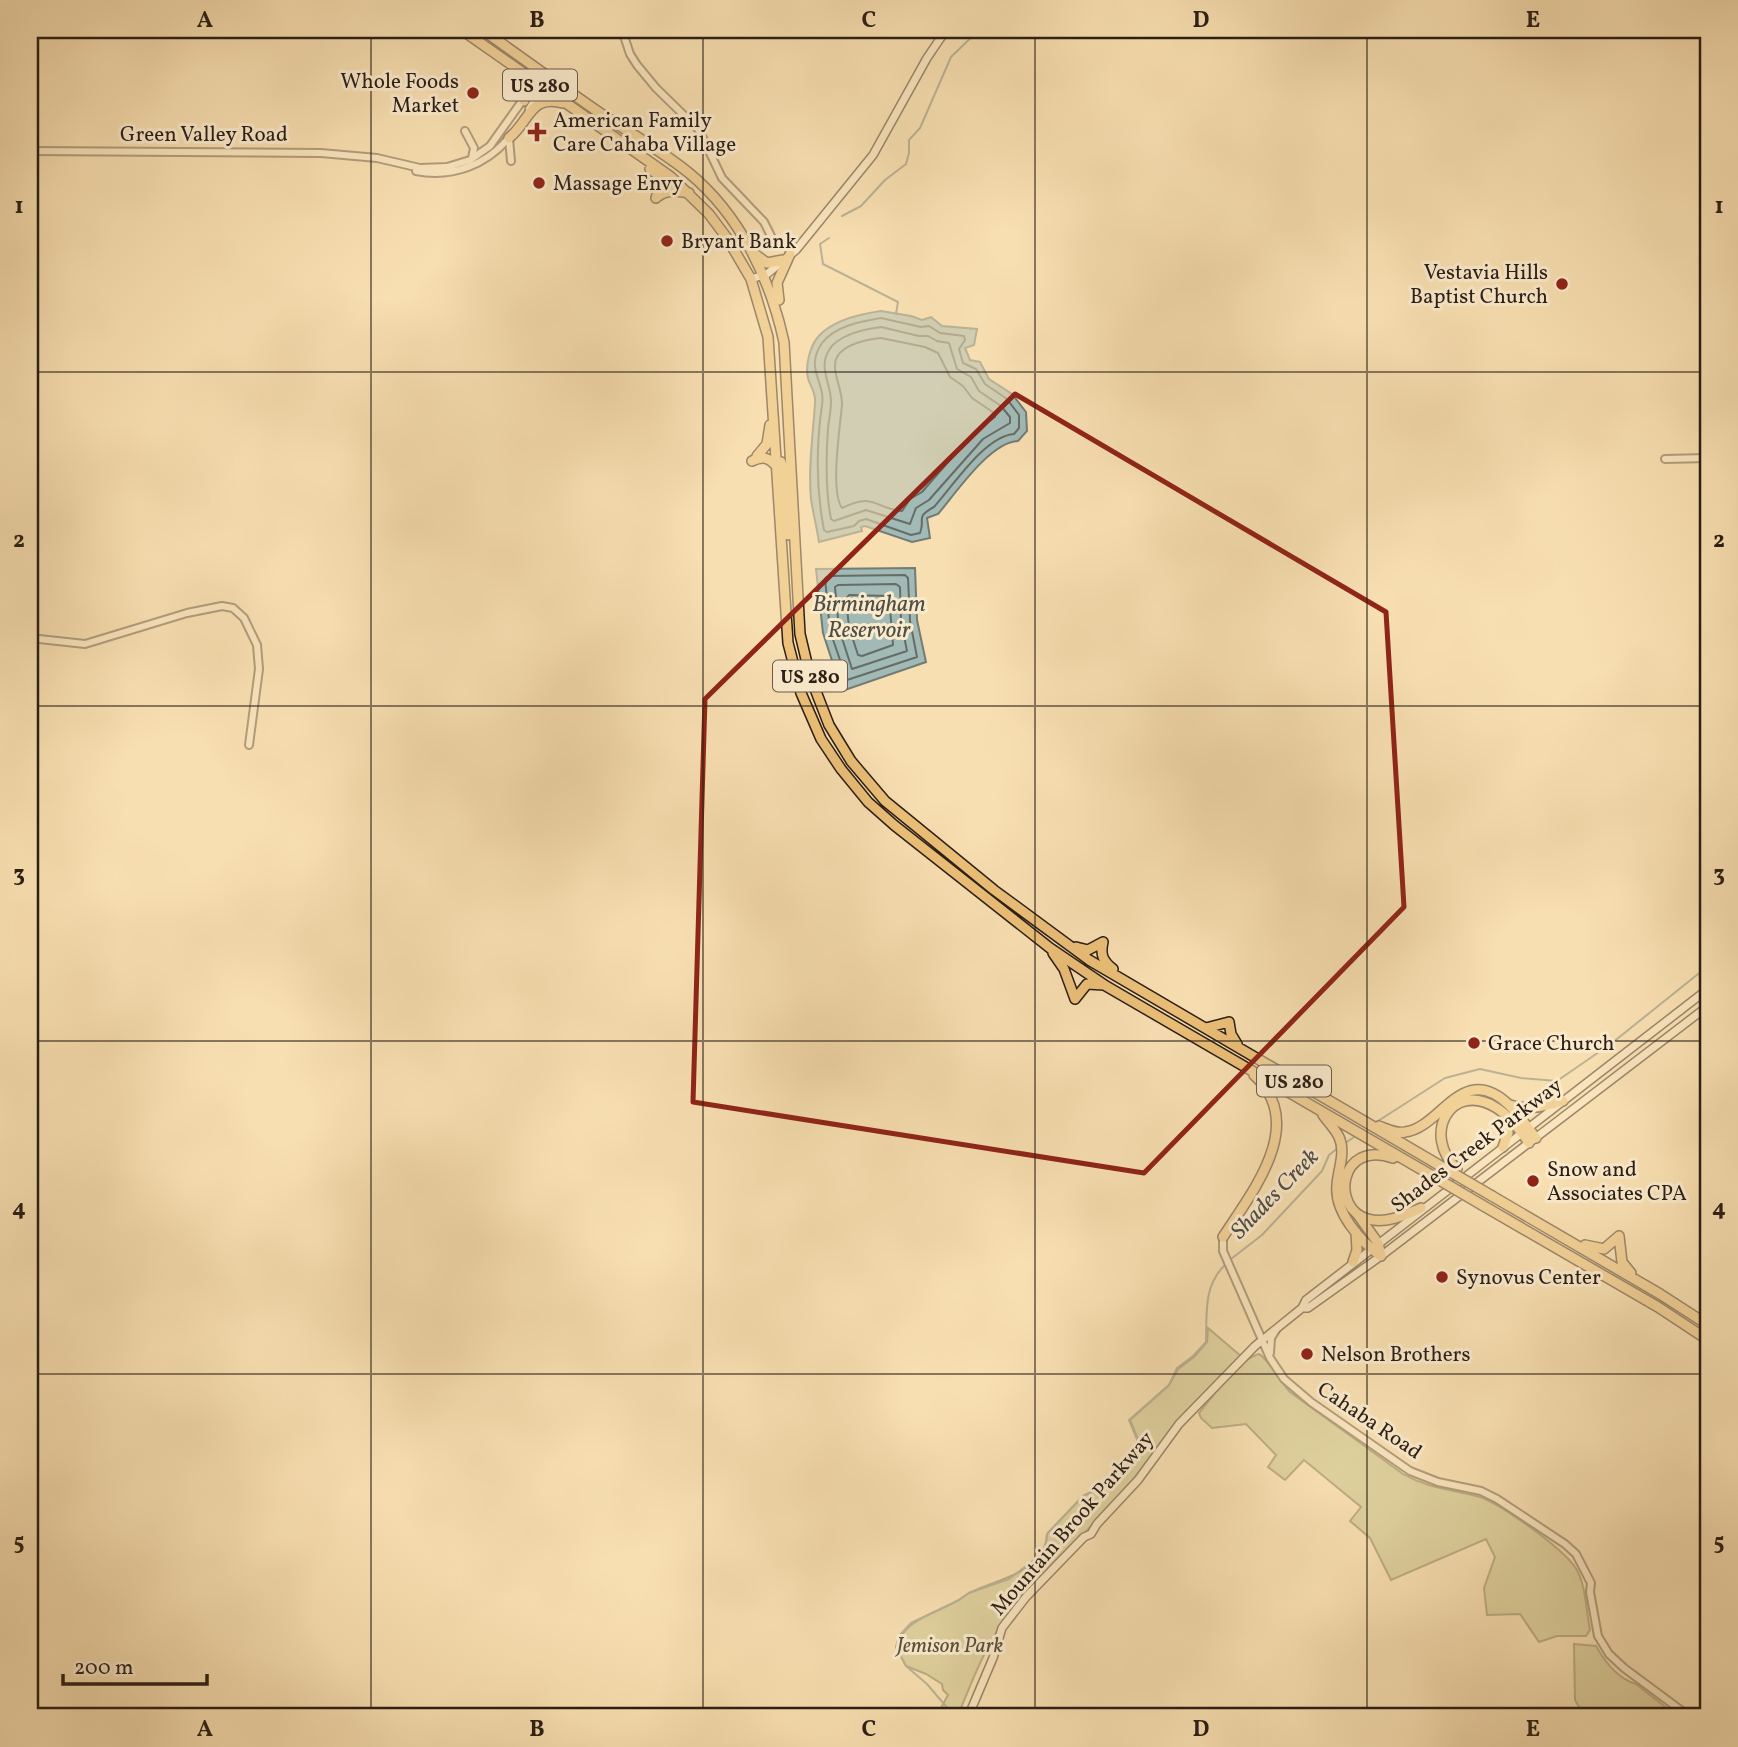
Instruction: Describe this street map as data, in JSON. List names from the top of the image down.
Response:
{
  "streets": {
    "highway": ["US 280"],
    "main road": ["Shades Creek Parkway", "Mountain Brook Parkway"],
    "street": ["Green Valley Road", "Cahaba Road"]
  },
  "crossings": [
    ["US 280", "Green Valley Road"],
    ["Shades Creek Parkway", "Cahaba Road"],
    ["Shades Creek Parkway", "Mountain Brook Parkway"],
    ["Cahaba Road", "Mountain Brook Parkway"]
  ],
  "water": ["Birmingham Reservoir", "Shades Creek"],
  "parks": ["Jemison Park"],
  "places": {
    "other": [
      "Whole Foods Market",
      "Massage Envy",
      "Bryant Bank",
      "Vestavia Hills Baptist Church",
      "Grace Church",
      "Snow and Associates CPA",
      "Synovus Center",
      "Nelson Brothers"
    ],
    "health": ["American Family Care Cahaba Village"]
  },
  "scale_bar": "200 m",
  "grid": {
    "columns": [
      "A",
      "B",
      "C",
      "D",
      "E"
    ],
    "rows": [
      "1",
      "2",
      "3",
      "4",
      "5"
    ]
  }
}
